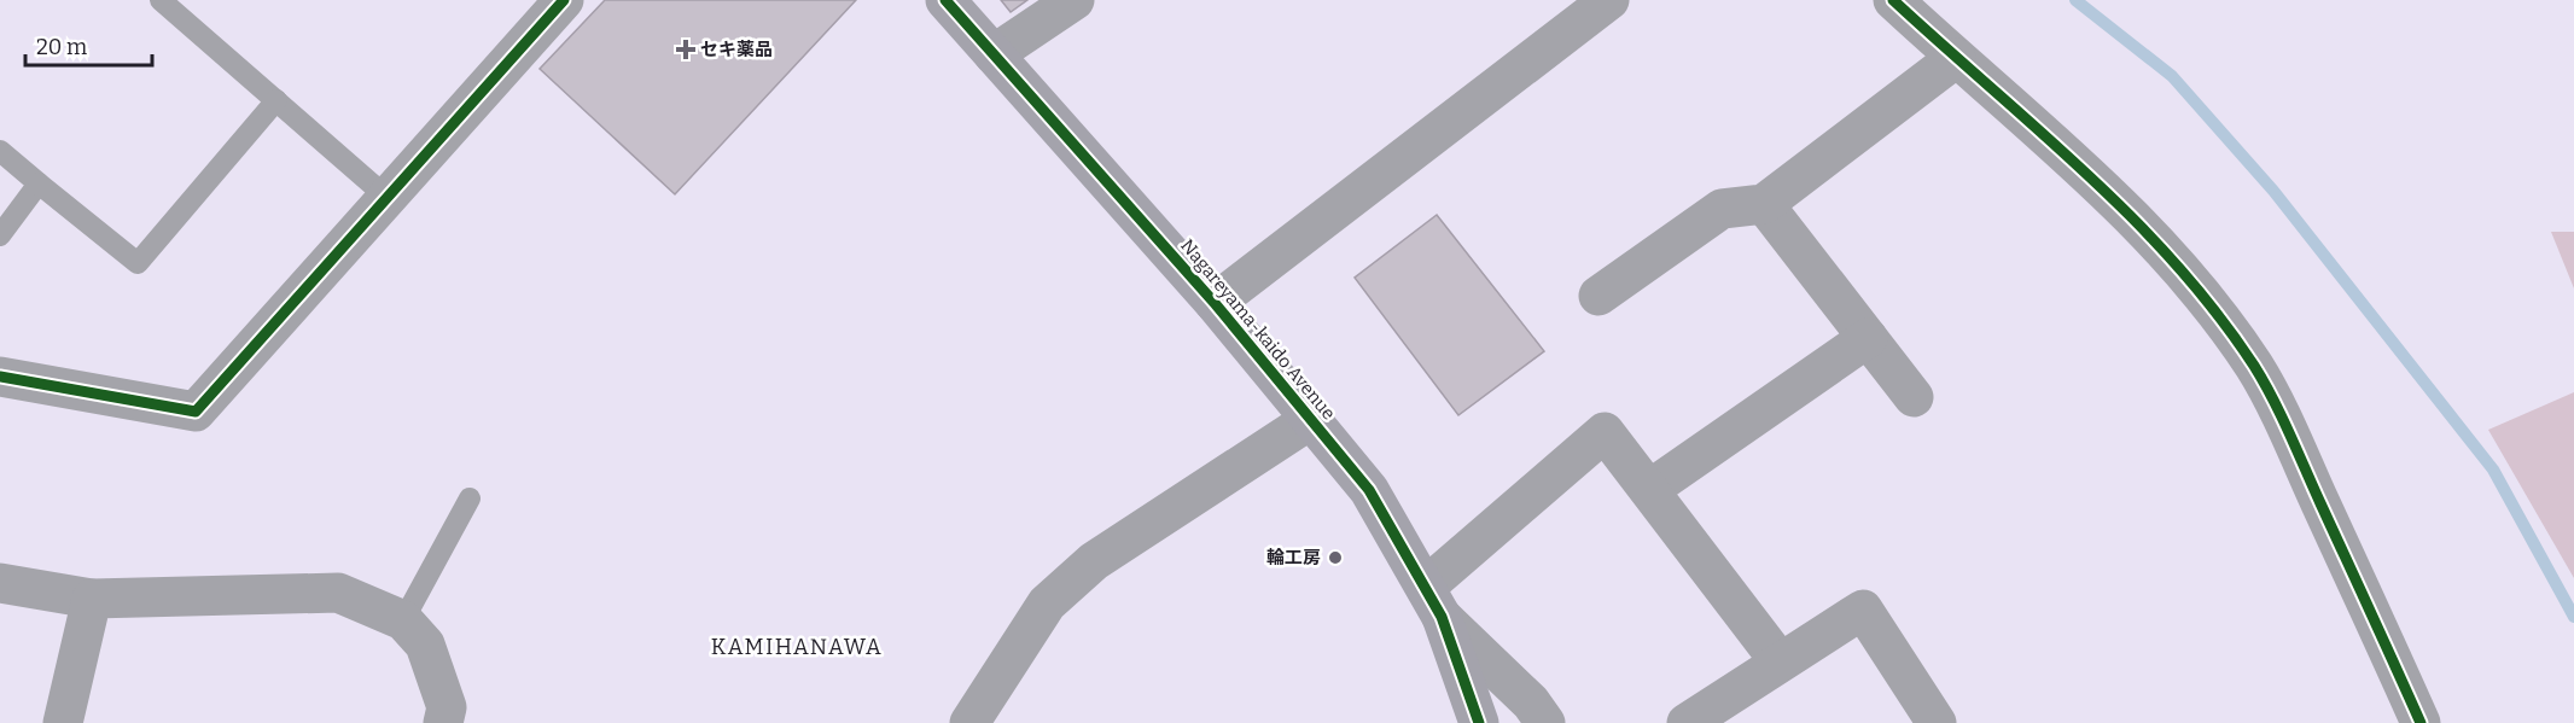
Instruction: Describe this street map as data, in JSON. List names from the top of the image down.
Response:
{
  "streets": {
    "street": ["Nagareyama-kaido Avenue"]
  },
  "districts": ["KAMIHANAWA"],
  "places": {
    "health": ["セキ薬品"],
    "other": ["輪工房"]
  },
  "scale_bar": "20 m"
}
